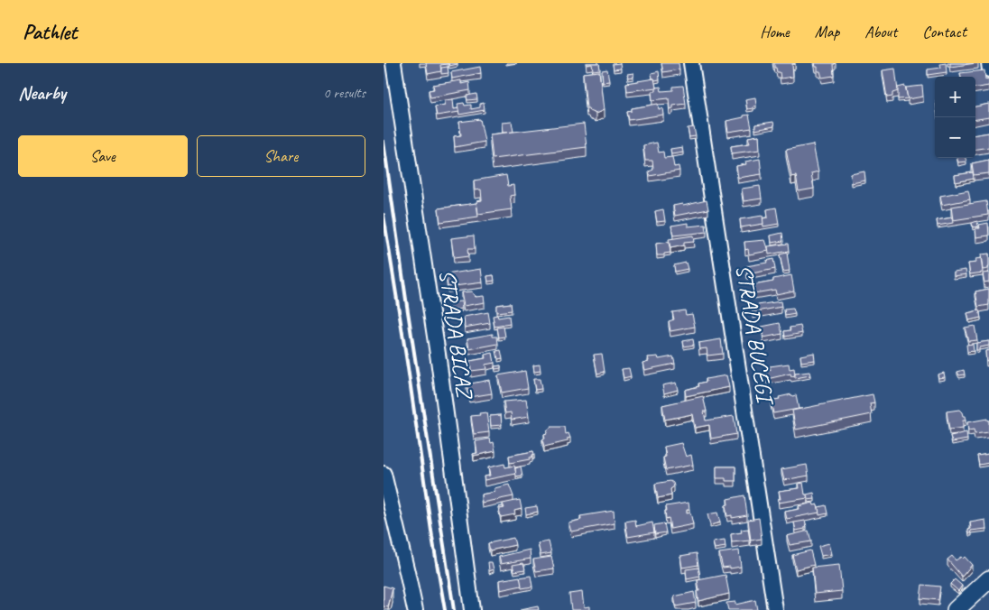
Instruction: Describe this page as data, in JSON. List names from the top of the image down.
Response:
{
  "streets": {
    "street": ["STRADA BICAZ", "STRADA BUCEGI"]
  },
  "page": {
    "header": "Pathlet",
    "nav": [
      "Home",
      "Map",
      "About",
      "Contact"
    ],
    "heading": ["Nearby", "0 results"],
    "map_buttons": ["+", "−"],
    "buttons": ["Save", "Share"]
  }
}
